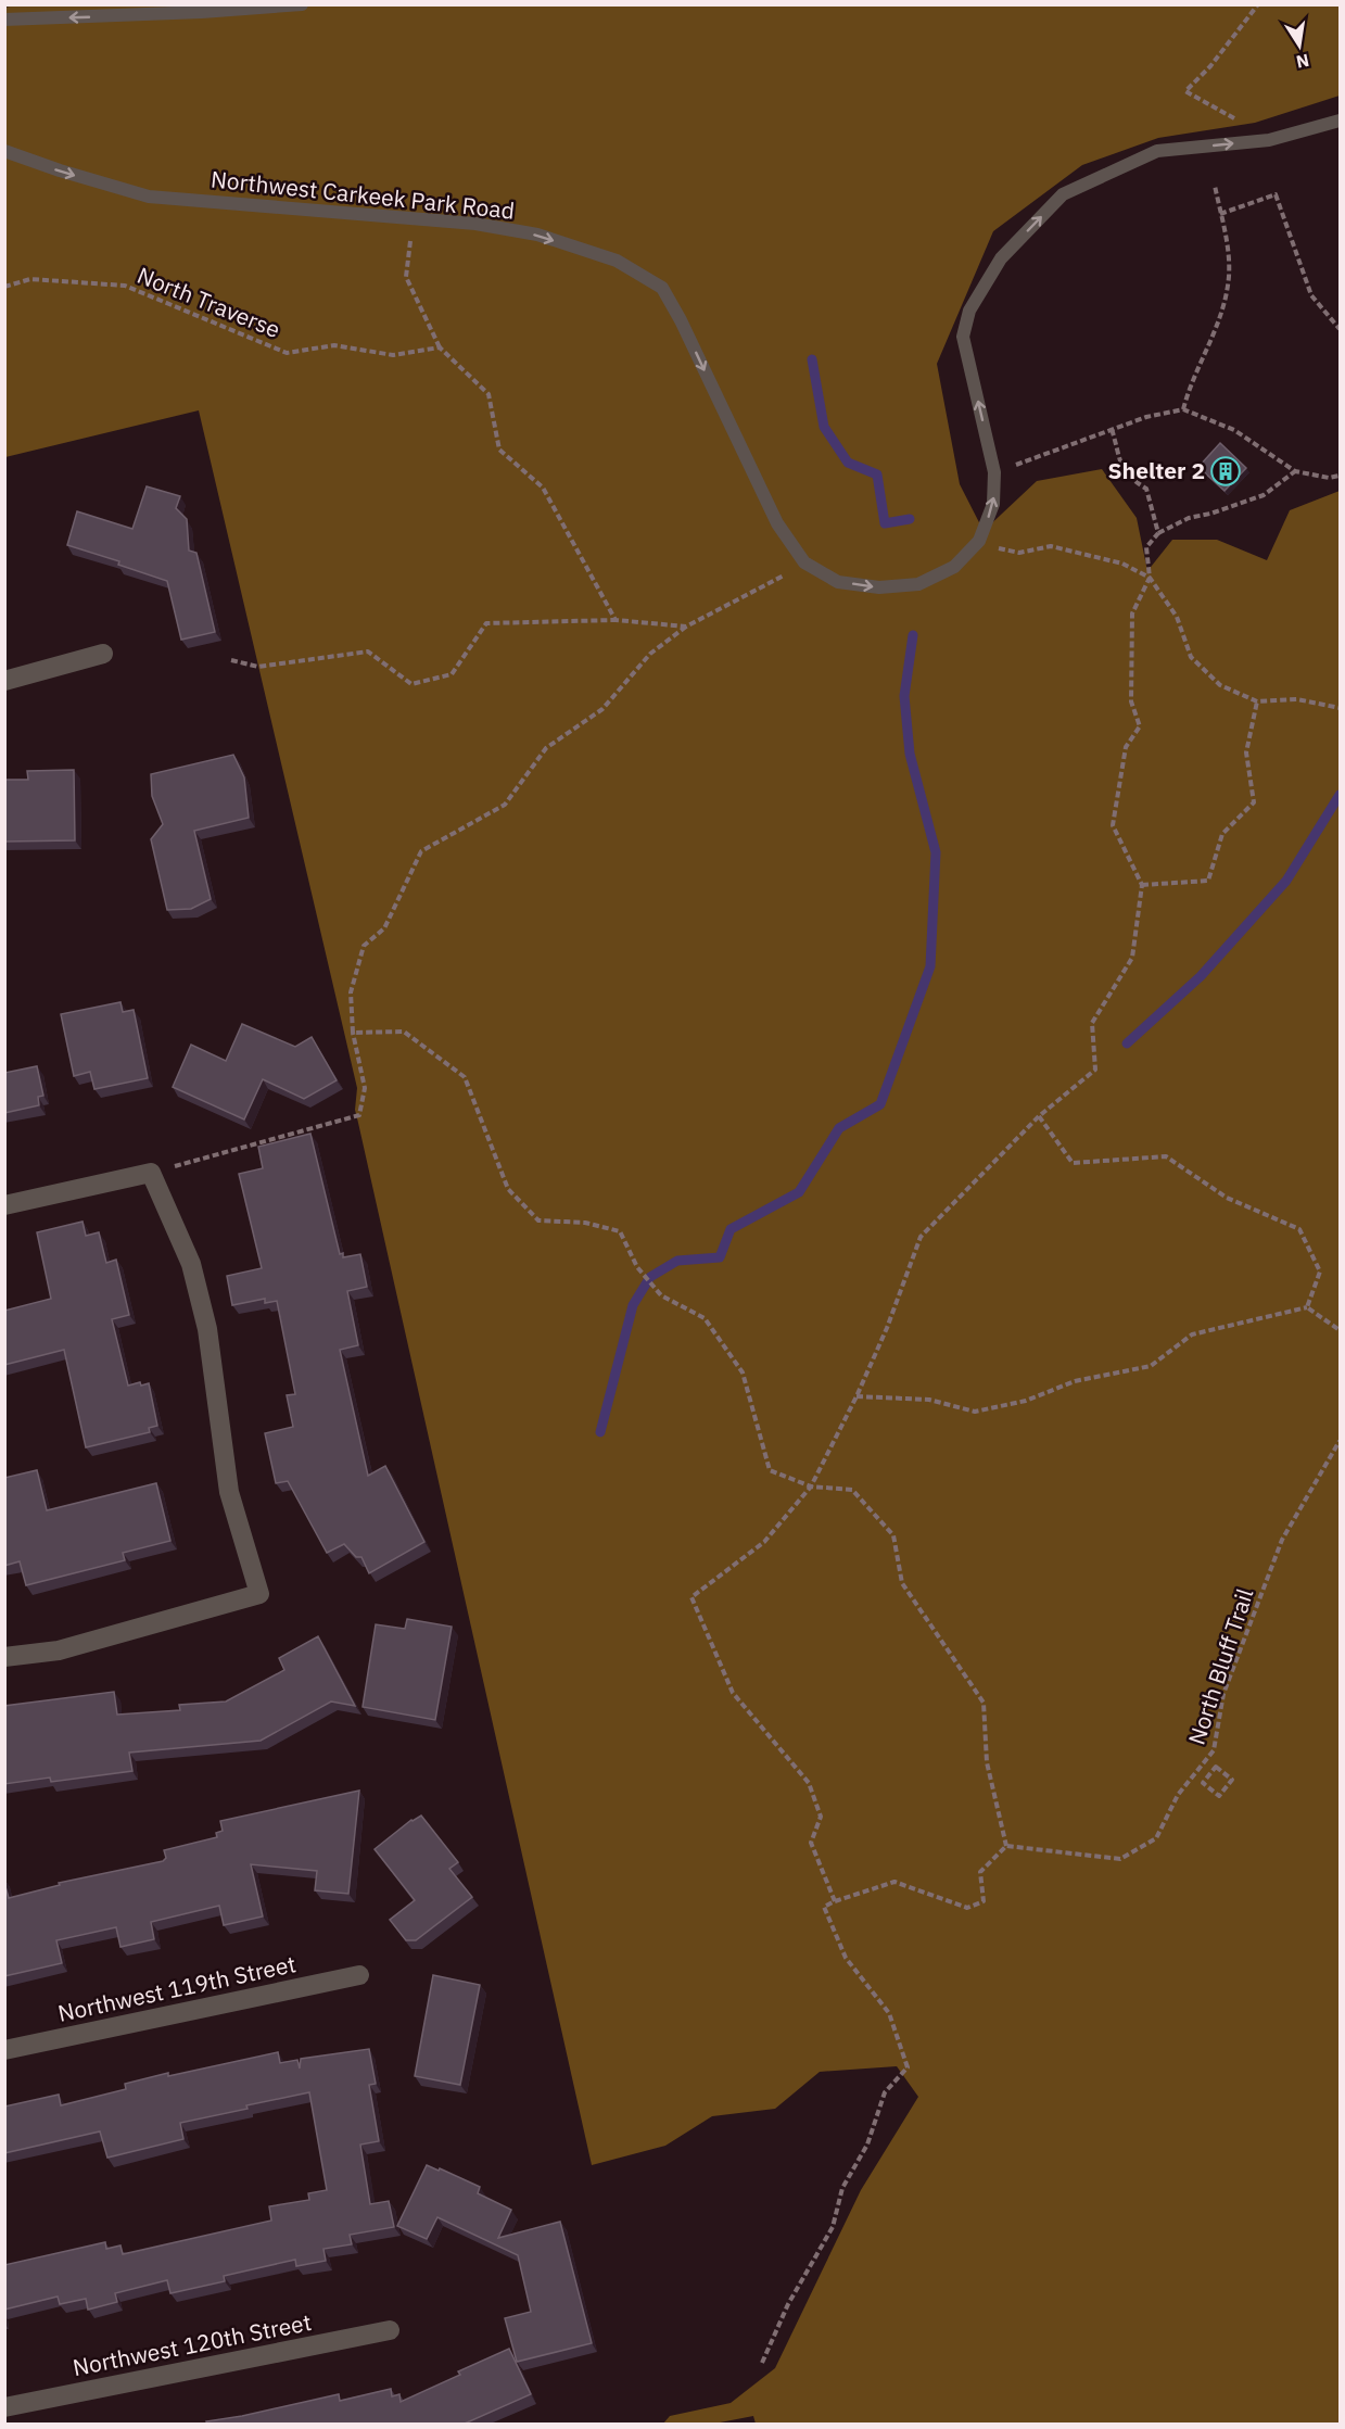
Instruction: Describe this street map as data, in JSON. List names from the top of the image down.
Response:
{
  "streets": {
    "street": ["Northwest 119th Street", "Northwest 120th Street"],
    "lane": ["Northwest Carkeek Park Road"],
    "path": ["North Traverse", "North Bluff Trail"]
  },
  "places": {
    "building": ["Shelter 2"]
  },
  "north": "bottom"
}
